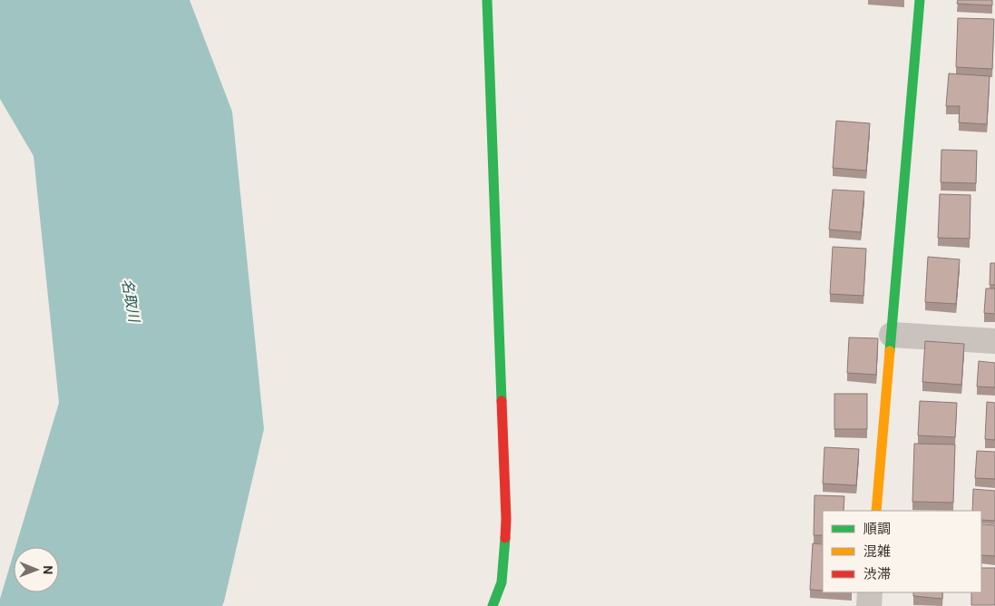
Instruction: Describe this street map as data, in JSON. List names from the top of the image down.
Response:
{
  "water": ["名取川"],
  "legend": ["順調", "混雑", "渋滞"],
  "north": "right"
}
